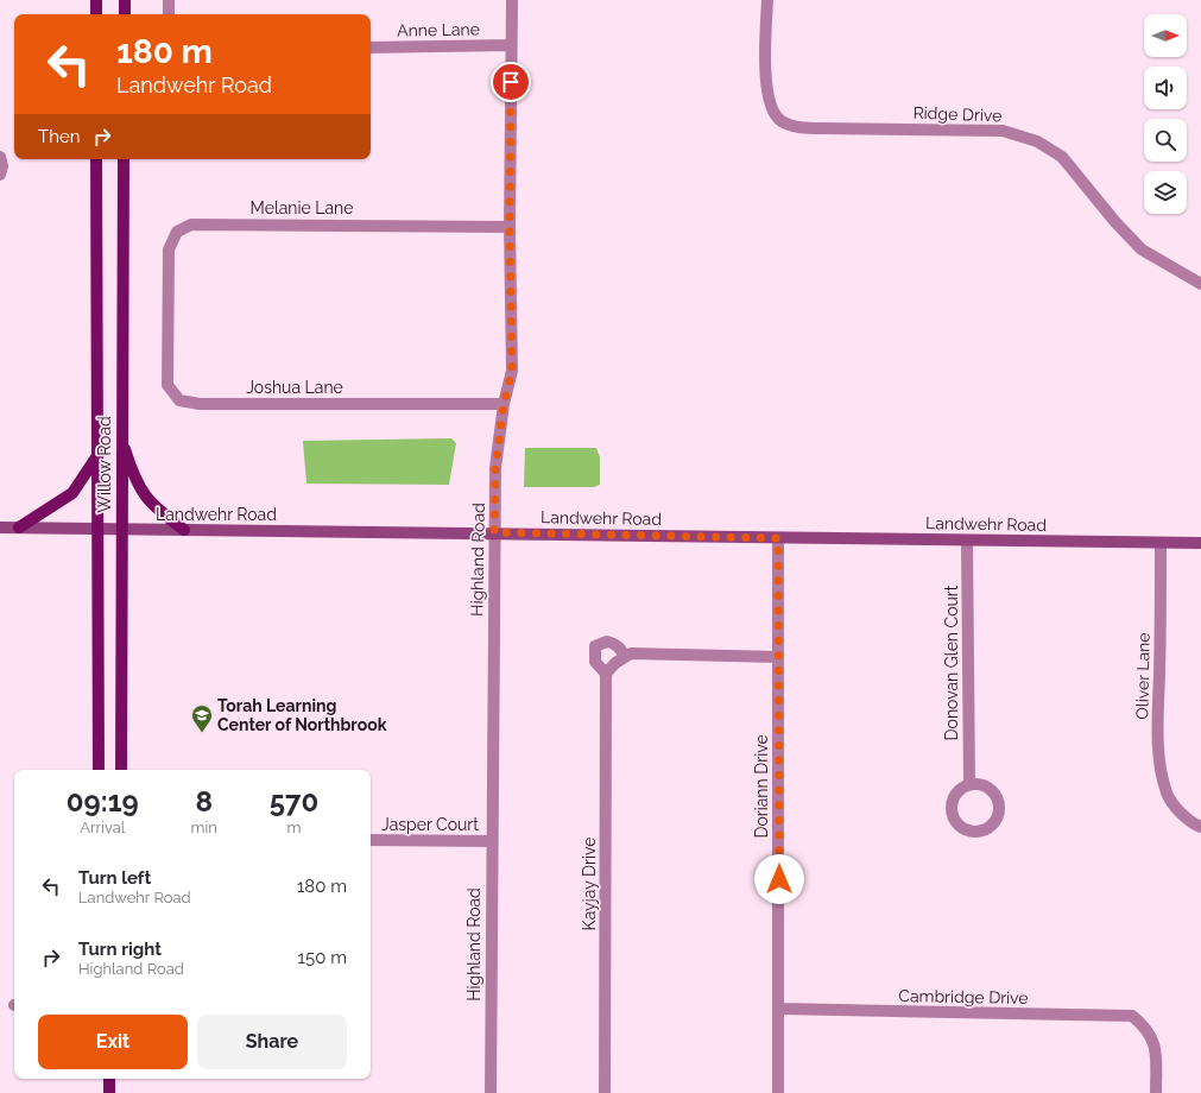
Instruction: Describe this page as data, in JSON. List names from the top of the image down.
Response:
{
  "streets": {
    "main road": ["Willow Road", "Landwehr Road"],
    "street": [
      "Anne Lane",
      "Ridge Drive",
      "Melanie Lane",
      "Joshua Lane",
      "Highland Road",
      "Donovan Glen Court",
      "Oliver Lane",
      "Doriann Drive",
      "Jasper Court",
      "Kayjay Drive",
      "Cambridge Drive"
    ]
  },
  "crossings": [
    ["Anne Lane", "Highland Road"],
    ["Melanie Lane", "Joshua Lane"],
    ["Melanie Lane", "Highland Road"],
    ["Joshua Lane", "Highland Road"],
    ["Willow Road", "Landwehr Road"],
    ["Landwehr Road", "Highland Road"],
    ["Landwehr Road", "Donovan Glen Court"],
    ["Landwehr Road", "Oliver Lane"],
    ["Landwehr Road", "Doriann Drive"],
    ["Highland Road", "Jasper Court"],
    ["Doriann Drive", "Cambridge Drive"]
  ],
  "places": {
    "school or university": ["Torah Learning Center of Northbrook"]
  },
  "north": "right",
  "page": {
    "turn": ["180 m", "Landwehr Road"],
    "then": "Then",
    "eta": [
      "09:19",
      "Arrival",
      "8",
      "min",
      "570",
      "m"
    ],
    "list": [
      {
        "name": "Turn left",
        "note": "Landwehr Road",
        "value": "180 m"
      },
      {
        "name": "Turn right",
        "note": "Highland Road",
        "value": "150 m"
      }
    ],
    "buttons": ["Exit", "Share"]
  }
}
